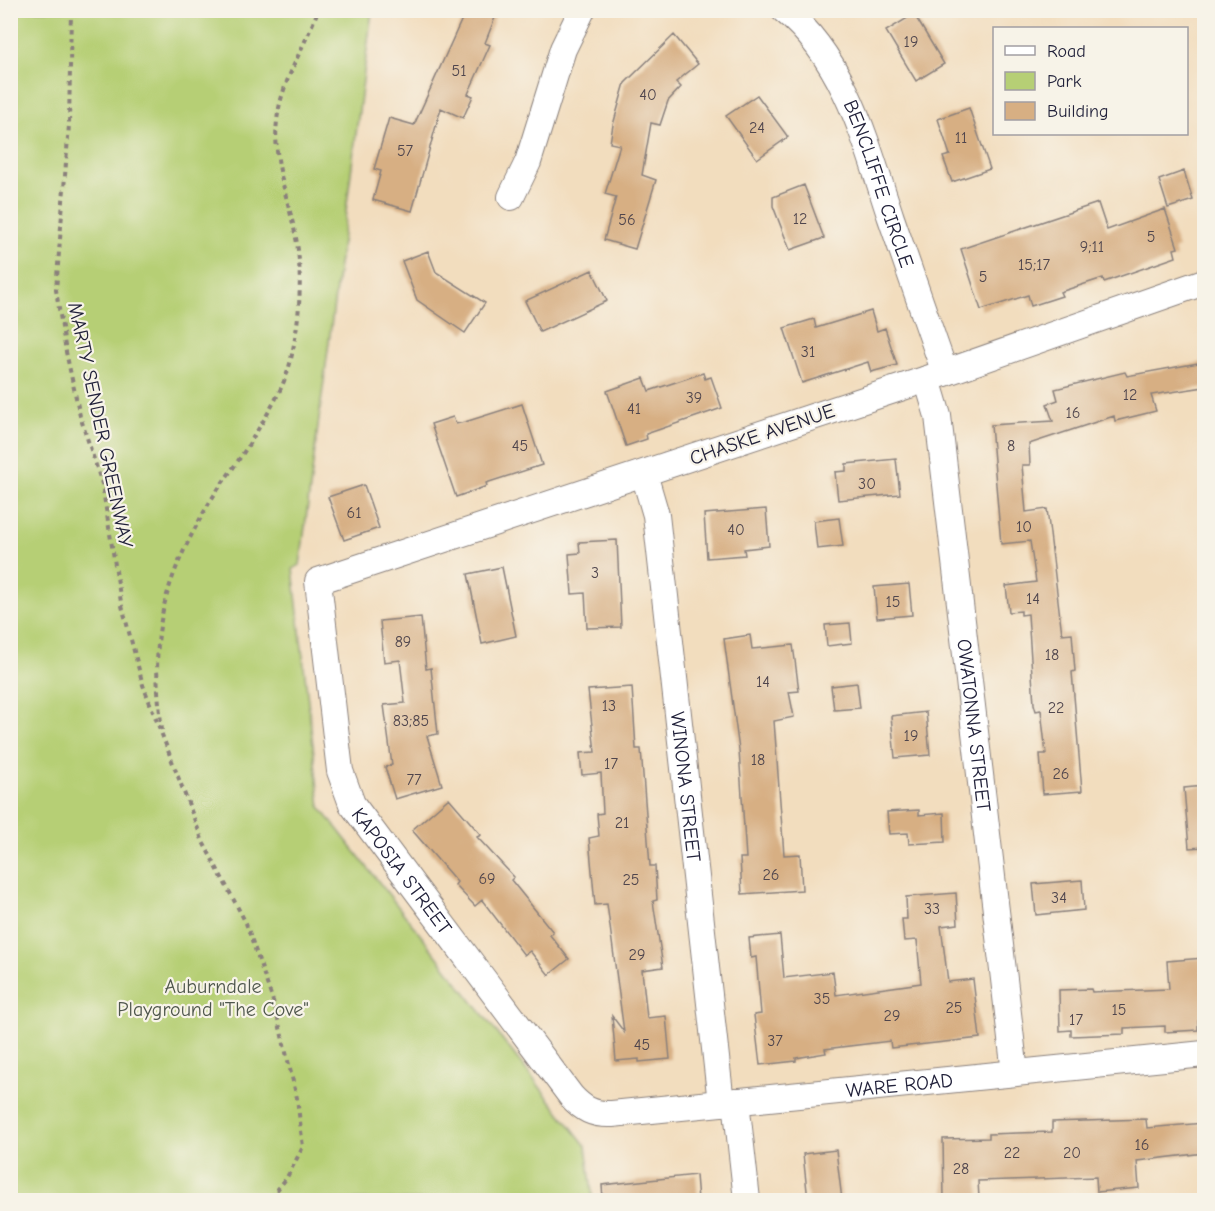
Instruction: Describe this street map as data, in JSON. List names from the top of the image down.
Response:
{
  "streets": {
    "street": [
      "BENCLIFFE CIRCLE",
      "CHASKE AVENUE",
      "OWATONNA STREET",
      "WINONA STREET",
      "KAPOSIA STREET",
      "WARE ROAD"
    ],
    "path": ["MARTY SENDER GREENWAY"]
  },
  "crossings": [
    ["BENCLIFFE CIRCLE", "CHASKE AVENUE"],
    ["BENCLIFFE CIRCLE", "OWATONNA STREET"],
    ["CHASKE AVENUE", "OWATONNA STREET"],
    ["CHASKE AVENUE", "WINONA STREET"],
    ["CHASKE AVENUE", "KAPOSIA STREET"],
    ["OWATONNA STREET", "WARE ROAD"],
    ["WINONA STREET", "WARE ROAD"],
    ["KAPOSIA STREET", "WARE ROAD"]
  ],
  "parks": ["Auburndale Playground \"The Cove\""],
  "house_numbers": [
    "19",
    "51",
    "40",
    "24",
    "11",
    "57",
    "12",
    "56",
    "5",
    "9;11",
    "15;17",
    "5",
    "31",
    "12",
    "39",
    "41",
    "16",
    "45",
    "8",
    "30",
    "61",
    "10",
    "40",
    "3",
    "14",
    "15",
    "89",
    "18",
    "14",
    "13",
    "22",
    "83;85",
    "19",
    "18",
    "17",
    "26",
    "77",
    "21",
    "26",
    "69",
    "25",
    "34",
    "33",
    "29",
    "35",
    "25",
    "15",
    "29",
    "17",
    "37",
    "45",
    "16",
    "22",
    "20",
    "28"
  ],
  "legend": ["Road", "Park", "Building"]
}
